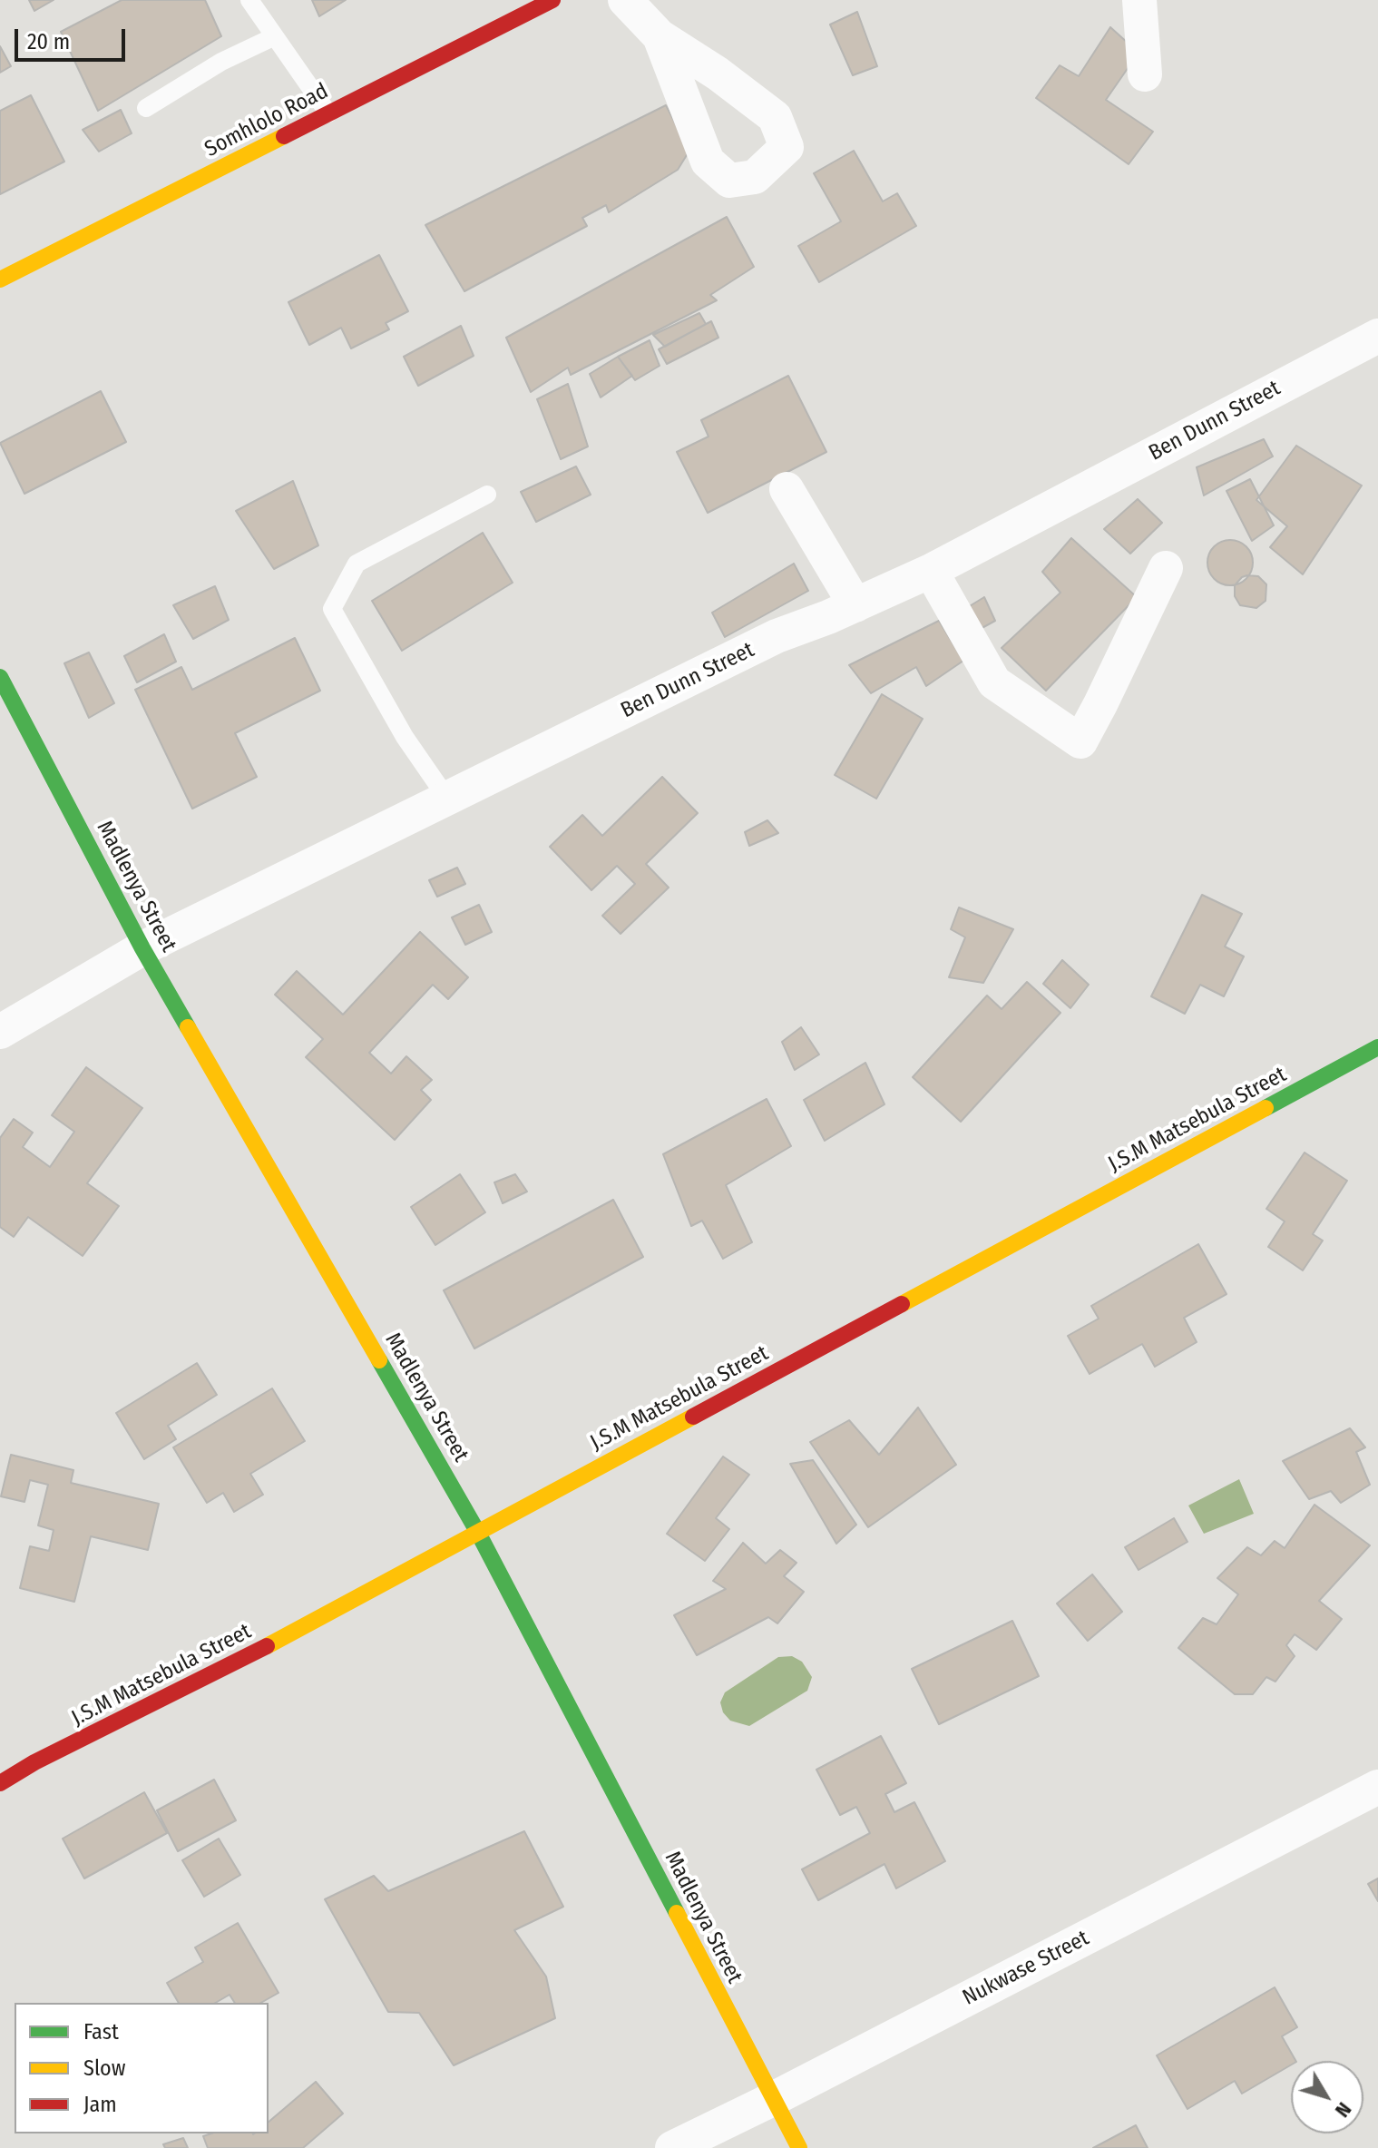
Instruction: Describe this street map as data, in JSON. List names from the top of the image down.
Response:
{
  "streets": {
    "street": [
      "Somhlolo Road",
      "Ben Dunn Street",
      "Madlenya Street",
      "J.S.M Matsebula Street",
      "Nukwase Street"
    ]
  },
  "crossings": [
    ["Ben Dunn Street", "Madlenya Street"],
    ["Madlenya Street", "J.S.M Matsebula Street"],
    ["Madlenya Street", "Nukwase Street"]
  ],
  "legend": ["Fast", "Slow", "Jam"],
  "scale_bar": "20 m",
  "north": "bottom right"
}
